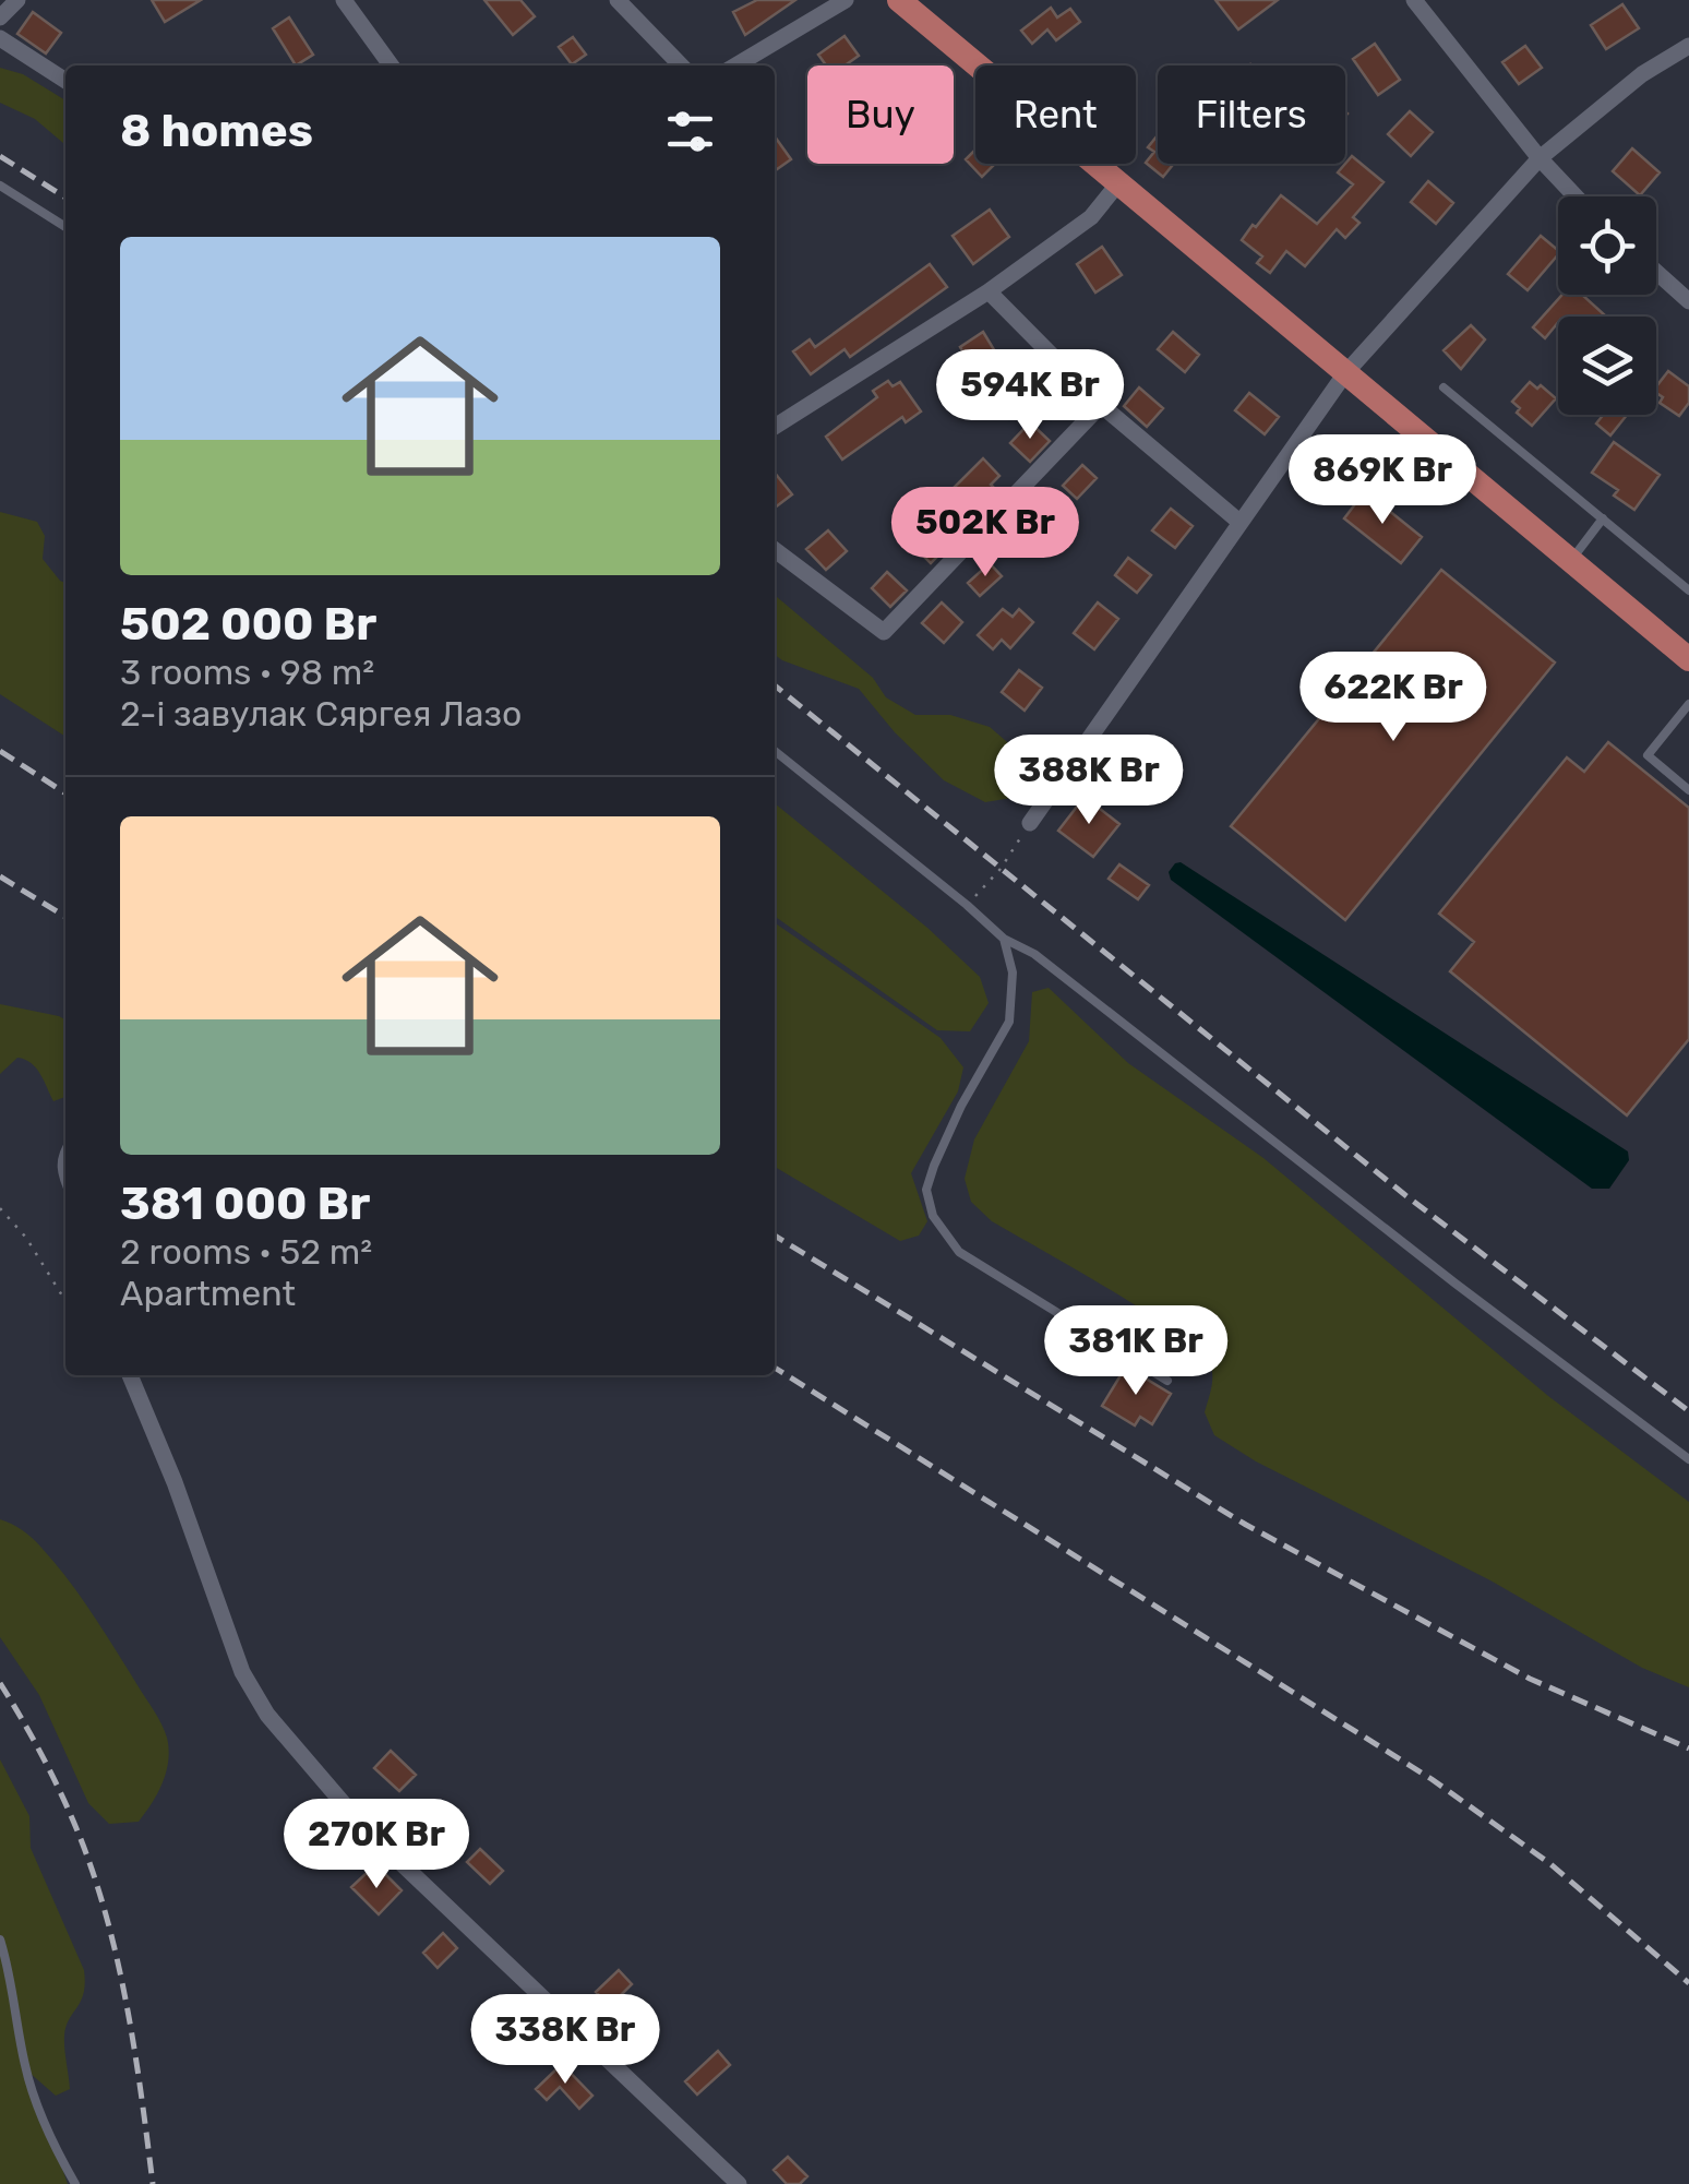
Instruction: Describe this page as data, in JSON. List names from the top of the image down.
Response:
{
  "page": {
    "chip": ["Buy", "Rent", "Filters"],
    "heading": "8 homes",
    "list": [
      {
        "name": "502 000 Br",
        "note": "3 rooms · 98 m² · 2-і завулак Сяргея Лазо"
      },
      {
        "name": "381 000 Br",
        "note": "2 rooms · 52 m² · Apartment"
      }
    ],
    "price": [
      "594K Br",
      "869K Br",
      "502K Br",
      "622K Br",
      "388K Br",
      "381K Br",
      "270K Br",
      "338K Br"
    ]
  }
}
